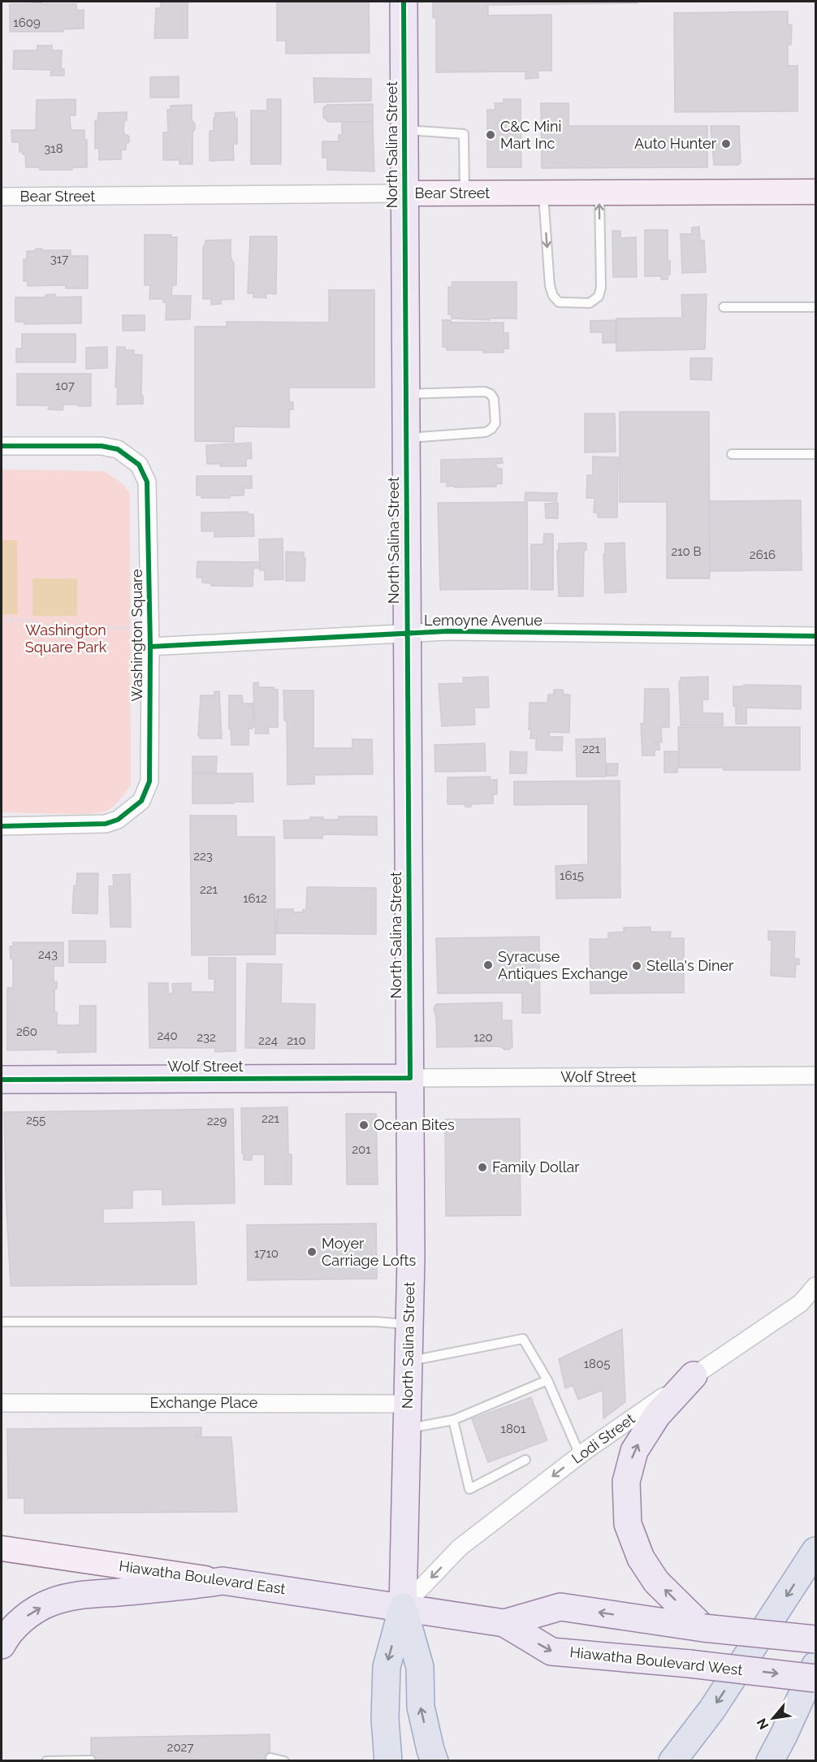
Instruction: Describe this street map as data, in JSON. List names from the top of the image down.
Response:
{
  "streets": {
    "main road": [
      "North Salina Street",
      "Bear Street",
      "Wolf Street",
      "Hiawatha Boulevard East",
      "Hiawatha Boulevard West"
    ],
    "street": [
      "Lemoyne Avenue",
      "Washington Square",
      "Exchange Place",
      "Lodi Street"
    ]
  },
  "crossings": [
    ["North Salina Street", "Bear Street"],
    ["North Salina Street", "Lemoyne Avenue"],
    ["North Salina Street", "Wolf Street"],
    ["North Salina Street", "Exchange Place"],
    ["North Salina Street", "Lodi Street"],
    ["North Salina Street", "Hiawatha Boulevard East"],
    ["North Salina Street", "Hiawatha Boulevard West"],
    ["Lemoyne Avenue", "Washington Square"],
    ["Lodi Street", "Hiawatha Boulevard East"],
    ["Lodi Street", "Hiawatha Boulevard West"],
    ["Hiawatha Boulevard East", "Hiawatha Boulevard West"]
  ],
  "one_way": ["Lodi Street"],
  "parks": ["Washington Square Park"],
  "places": [
    "C&C Mini Mart Inc",
    "Auto Hunter",
    "Syracuse Antiques Exchange",
    "Stella's Diner",
    "Ocean Bites",
    "Family Dollar",
    "Moyer Carriage Lofts"
  ],
  "house_numbers": [
    "1609",
    "318",
    "317",
    "107",
    "210 B",
    "2616",
    "221",
    "223",
    "1615",
    "221",
    "1612",
    "243",
    "260",
    "240",
    "232",
    "120",
    "224",
    "210",
    "221",
    "255",
    "229",
    "201",
    "1710",
    "1805",
    "1801",
    "2027"
  ],
  "north": "bottom left"
}
